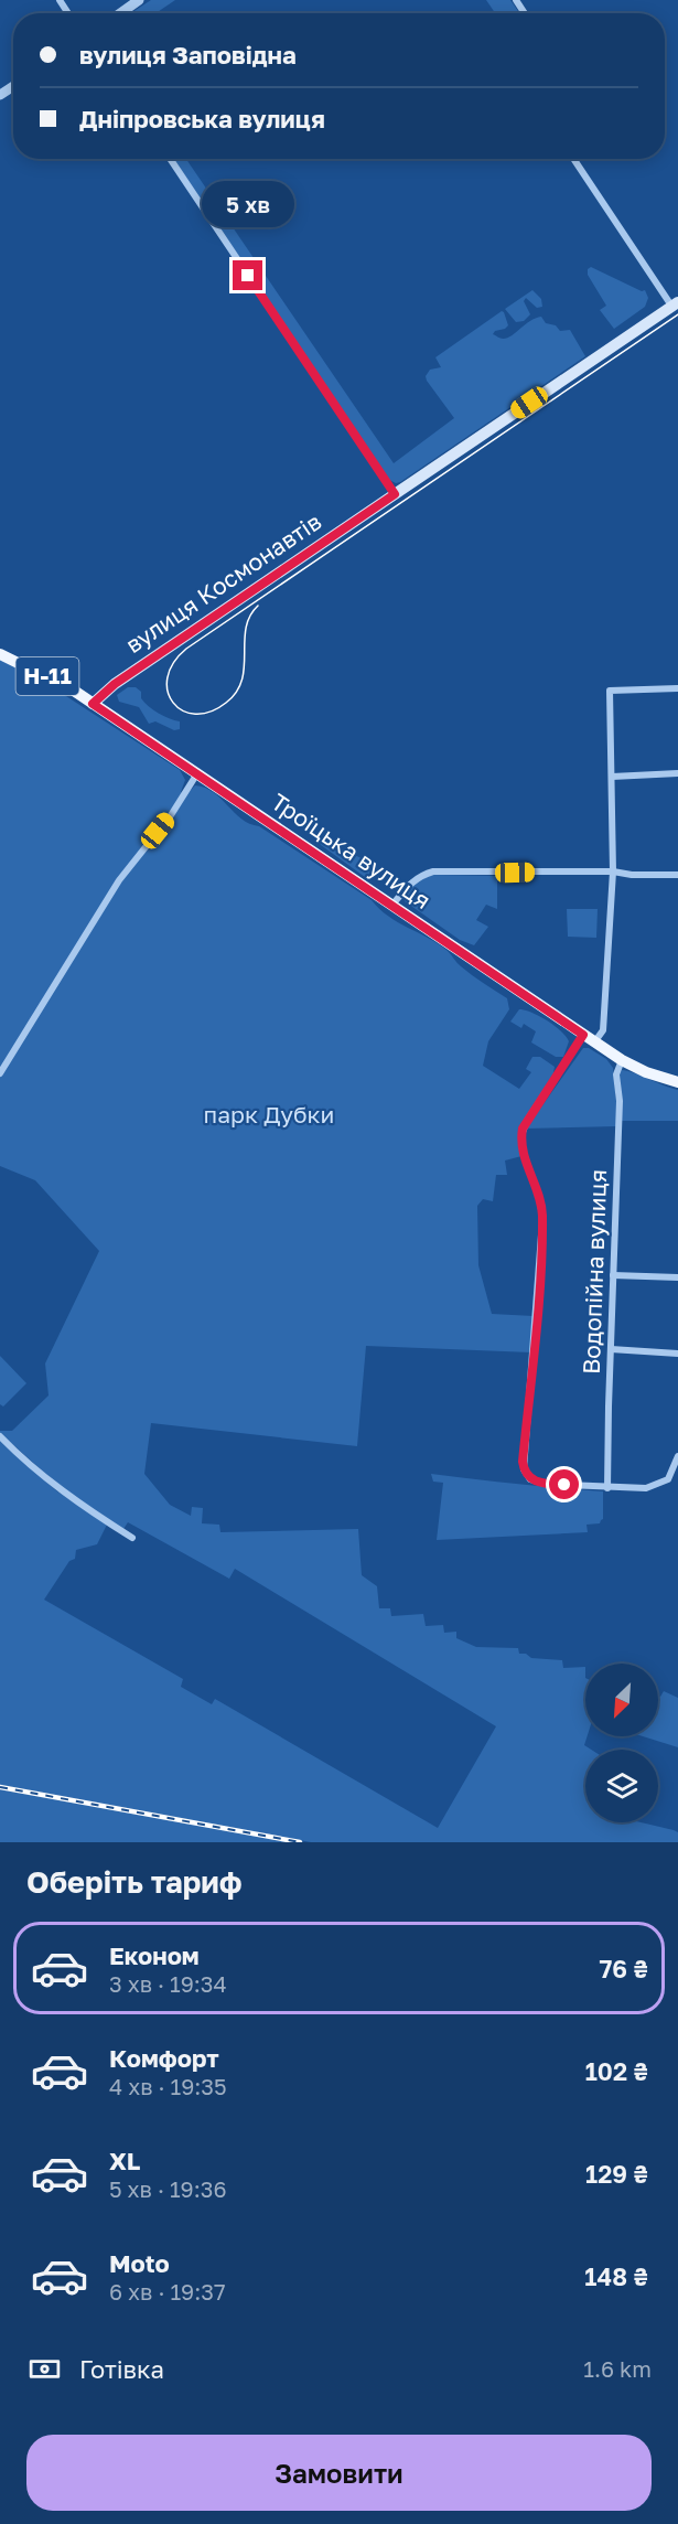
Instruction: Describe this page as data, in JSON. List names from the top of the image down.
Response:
{
  "streets": {
    "main road": ["вулиця Космонавтів", "Н-11", "Троїцька вулиця"],
    "street": ["Водопійна вулиця"]
  },
  "crossings": [
    ["вулиця Космонавтів", "Троїцька вулиця"],
    ["Троїцька вулиця", "Водопійна вулиця"]
  ],
  "parks": ["парк Дубки"],
  "north": "bottom left",
  "page": {
    "banner": ["вулиця Заповідна", "Дніпровська вулиця"],
    "bubble": "5 хв",
    "heading": "Оберіть тариф",
    "list": [
      {
        "name": "Економ",
        "note": "3 хв · 19:34",
        "value": "76 ₴"
      },
      {
        "name": "Комфорт",
        "note": "4 хв · 19:35",
        "value": "102 ₴"
      },
      {
        "name": "XL",
        "note": "5 хв · 19:36",
        "value": "129 ₴"
      },
      {
        "name": "Moto",
        "note": "6 хв · 19:37",
        "value": "148 ₴"
      }
    ],
    "pay": ["Готівка", "1.6 km"],
    "buttons": "Замовити"
  }
}
